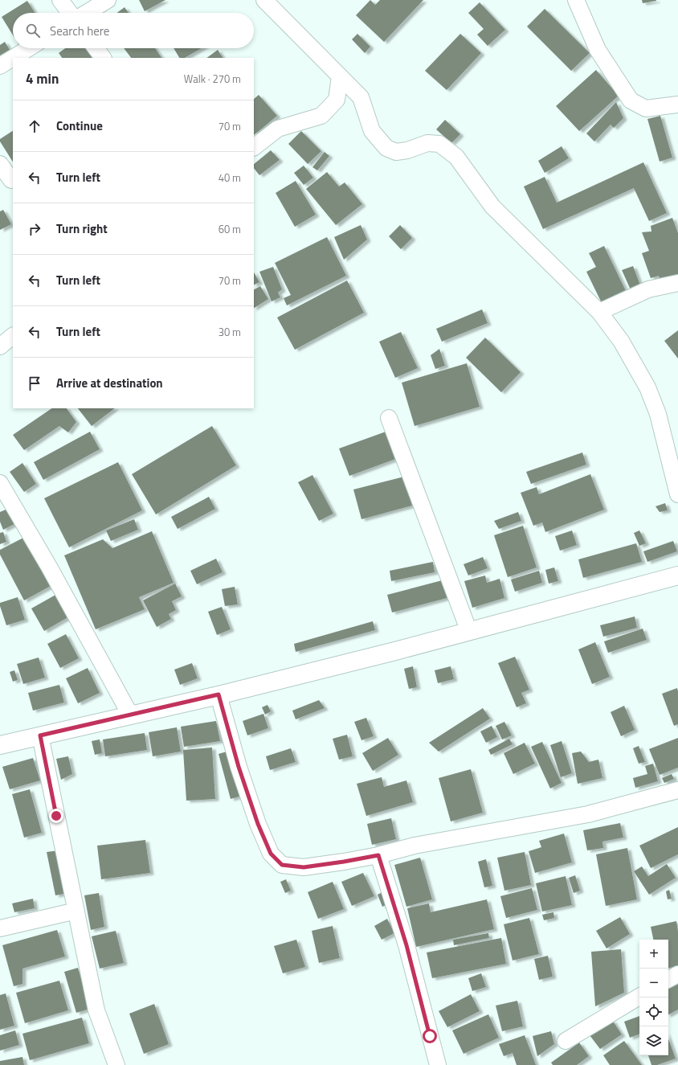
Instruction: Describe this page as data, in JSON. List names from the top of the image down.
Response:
{
  "page": {
    "search": "Search here",
    "heading": ["4 min", "Walk · 270 m"],
    "list": [
      ["Continue", "70 m"],
      ["Turn left", "40 m"],
      ["Turn right", "60 m"],
      ["Turn left", "70 m"],
      ["Turn left", "30 m"],
      "Arrive at destination"
    ],
    "map_buttons": ["+", "−"]
  }
}
